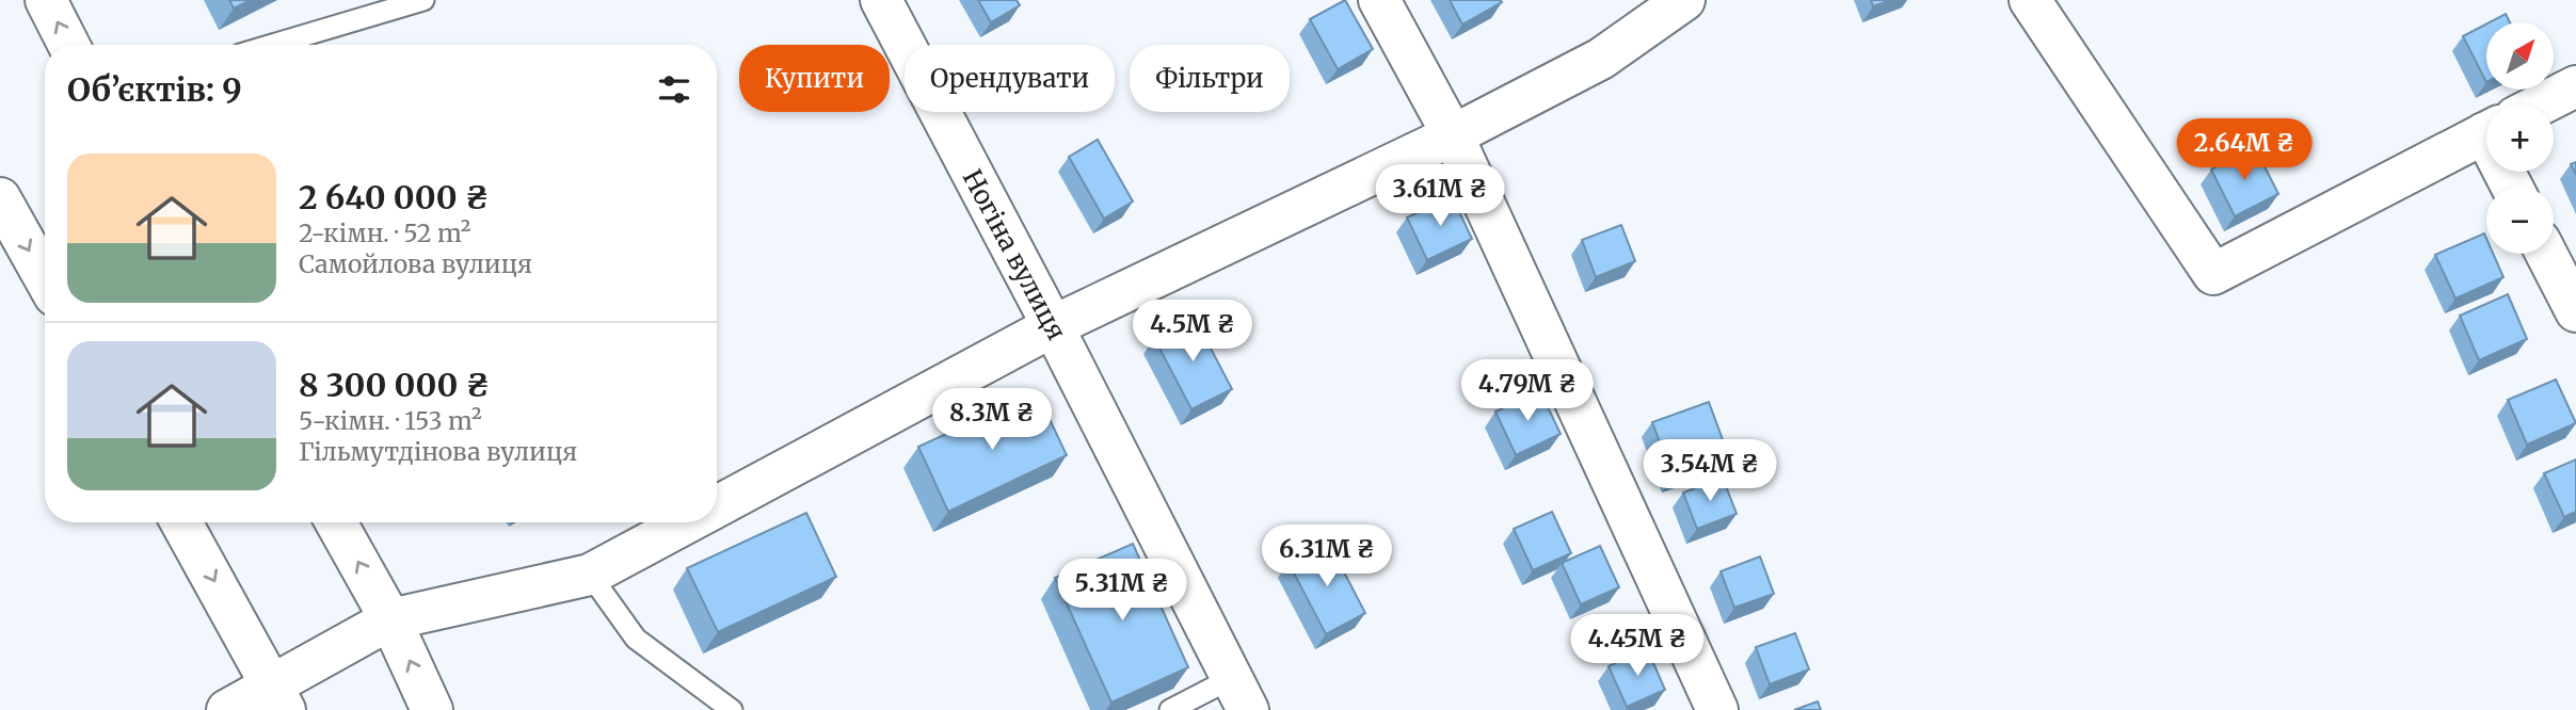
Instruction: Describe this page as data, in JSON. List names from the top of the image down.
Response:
{
  "streets": {
    "street": ["Ногіна вулиця"]
  },
  "north": "top right",
  "page": {
    "map_buttons": ["+", "−"],
    "chip": ["Купити", "Орендувати", "Фільтри"],
    "heading": "Об’єктів: 9",
    "price": [
      "2.64M ₴",
      "3.61M ₴",
      "4.5M ₴",
      "4.79M ₴",
      "8.3M ₴",
      "3.54M ₴",
      "6.31M ₴",
      "5.31M ₴",
      "4.45M ₴"
    ],
    "list": [
      {
        "name": "2 640 000 ₴",
        "note": "2-кімн. · 52 m² · Самойлова вулиця"
      },
      {
        "name": "8 300 000 ₴",
        "note": "5-кімн. · 153 m² · Гільмутдінова вулиця"
      }
    ]
  }
}
